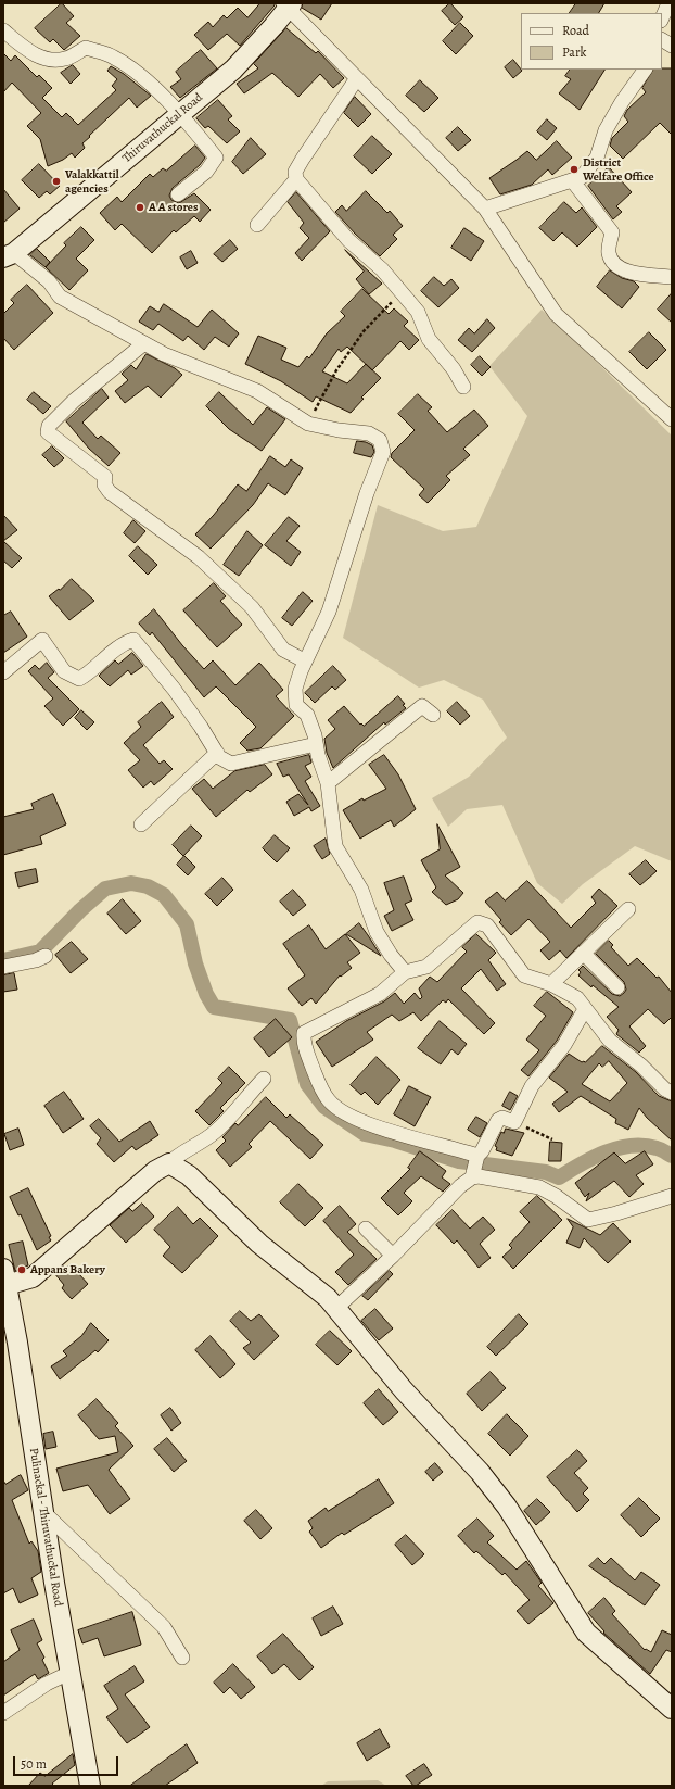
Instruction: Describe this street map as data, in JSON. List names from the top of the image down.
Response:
{
  "streets": {
    "street": ["Thiruvathuckal Road", "Pulinackal - Thiruvathuckal Road"]
  },
  "places": [
    "District Welfare Office",
    "Valakkattil agencies",
    "A A stores",
    "Appans Bakery"
  ],
  "legend": ["Road", "Park"],
  "scale_bar": "50 m"
}
